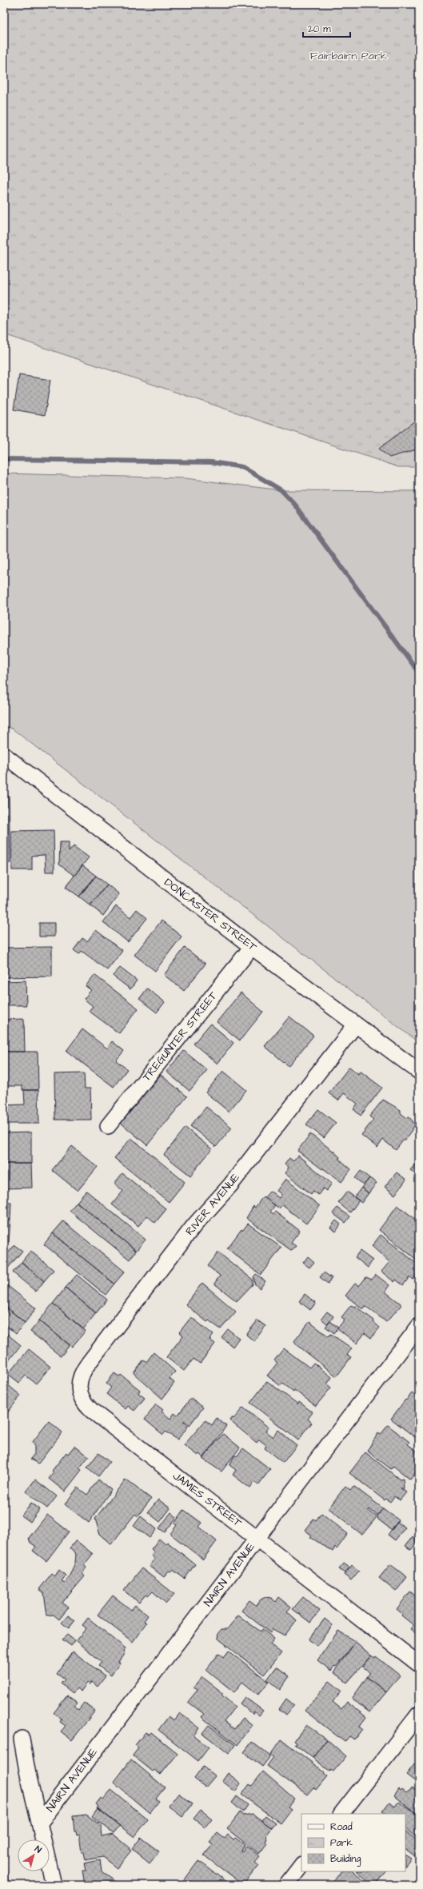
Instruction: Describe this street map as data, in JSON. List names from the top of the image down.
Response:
{
  "streets": {
    "street": [
      "DONCASTER STREET",
      "TREGUNTER STREET",
      "RIVER AVENUE",
      "JAMES STREET",
      "NAIRN AVENUE"
    ]
  },
  "crossings": [
    ["DONCASTER STREET", "TREGUNTER STREET"],
    ["DONCASTER STREET", "RIVER AVENUE"],
    ["RIVER AVENUE", "JAMES STREET"],
    ["JAMES STREET", "NAIRN AVENUE"]
  ],
  "parks": ["Fairbairn Park"],
  "legend": ["Road", "Park", "Building"],
  "scale_bar": "20 m",
  "north": "top right"
}
